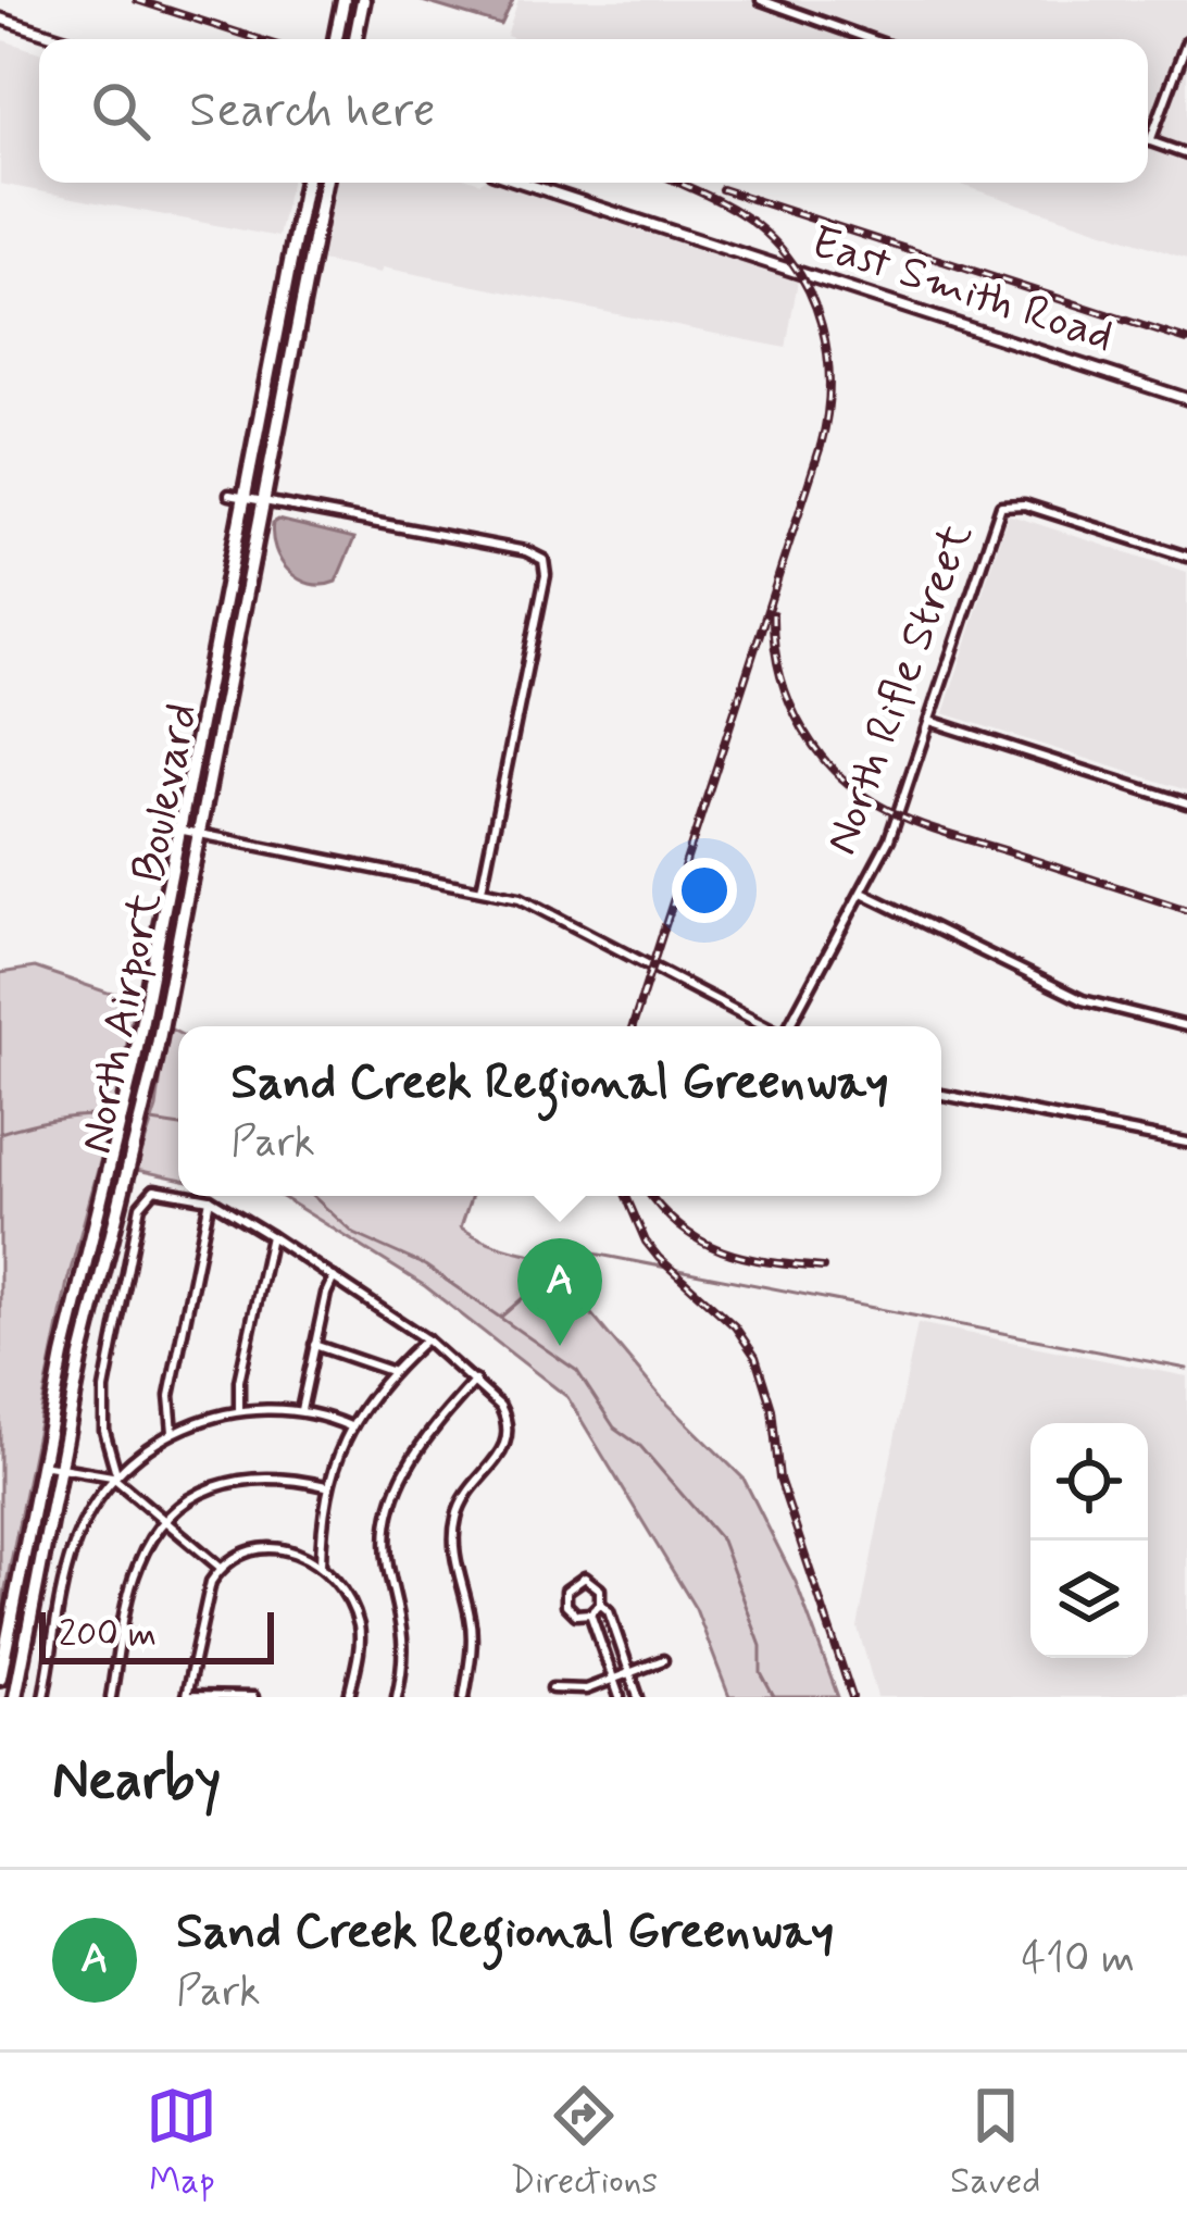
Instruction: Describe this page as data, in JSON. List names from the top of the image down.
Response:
{
  "streets": {
    "main road": ["North Airport Boulevard"],
    "street": ["East Smith Road", "North Rifle Street"]
  },
  "scale_bar": "200 m",
  "page": {
    "search": "Search here",
    "popup": ["Sand Creek Regional Greenway", "Park"],
    "pins": "A",
    "scale": "200 m",
    "heading": "Nearby",
    "list": [
      {
        "mark": "A",
        "name": "Sand Creek Regional Greenway",
        "note": "Park",
        "value": "410 m"
      }
    ],
    "nav": ["Map", "Directions", "Saved"]
  }
}
